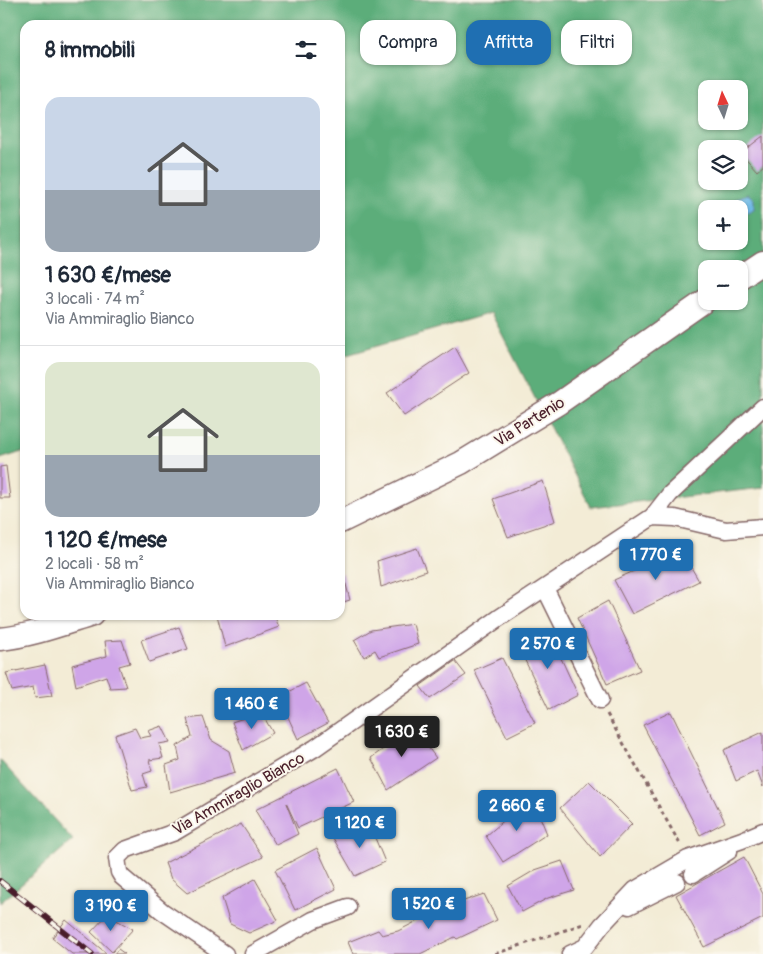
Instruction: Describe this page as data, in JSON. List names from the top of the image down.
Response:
{
  "streets": {
    "main road": ["Via Partenio"],
    "street": ["Via Ammiraglio Bianco"]
  },
  "north": "top",
  "page": {
    "chip": ["Compra", "Affitta", "Filtri"],
    "heading": "8 immobili",
    "map_buttons": ["+", "−"],
    "list": [
      {
        "name": "1 630 €/mese",
        "note": "3 locali · 74 m² · Via Ammiraglio Bianco"
      },
      {
        "name": "1 120 €/mese",
        "note": "2 locali · 58 m² · Via Ammiraglio Bianco"
      }
    ],
    "price": [
      "1 770 €",
      "2 570 €",
      "1 460 €",
      "1 630 €",
      "2 660 €",
      "1 120 €",
      "1 520 €",
      "3 190 €"
    ]
  }
}
